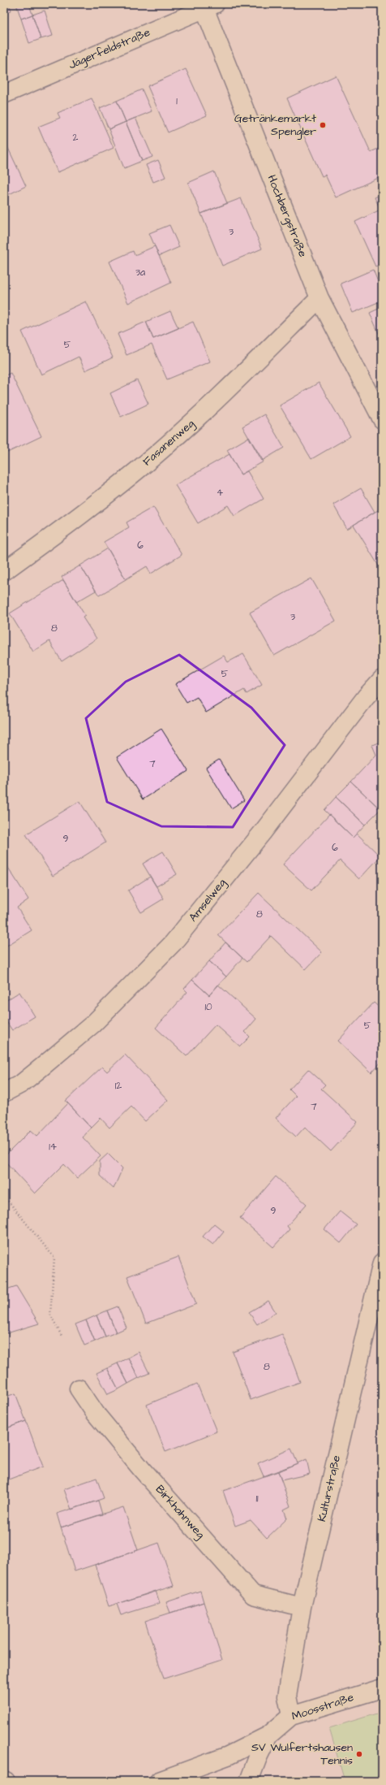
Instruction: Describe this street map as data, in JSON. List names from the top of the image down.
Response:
{
  "streets": {
    "street": [
      "Jägerfeldstraße",
      "Hochbergstraße",
      "Fasanenweg",
      "Amselweg",
      "Kulturstraße",
      "Birkhahnweg",
      "Moosstraße"
    ]
  },
  "crossings": [
    ["Jägerfeldstraße", "Hochbergstraße"],
    ["Hochbergstraße", "Fasanenweg"],
    ["Kulturstraße", "Birkhahnweg"],
    ["Kulturstraße", "Moosstraße"]
  ],
  "places": ["Getränkemarkt Spengler", "SV Wulfertshausen Tennis"],
  "house_numbers": [
    "1",
    "2",
    "3",
    "3a",
    "5",
    "4",
    "6",
    "3",
    "8",
    "5",
    "7",
    "9",
    "6",
    "8",
    "10",
    "5",
    "12",
    "7",
    "14",
    "9",
    "8",
    "11"
  ]
}
